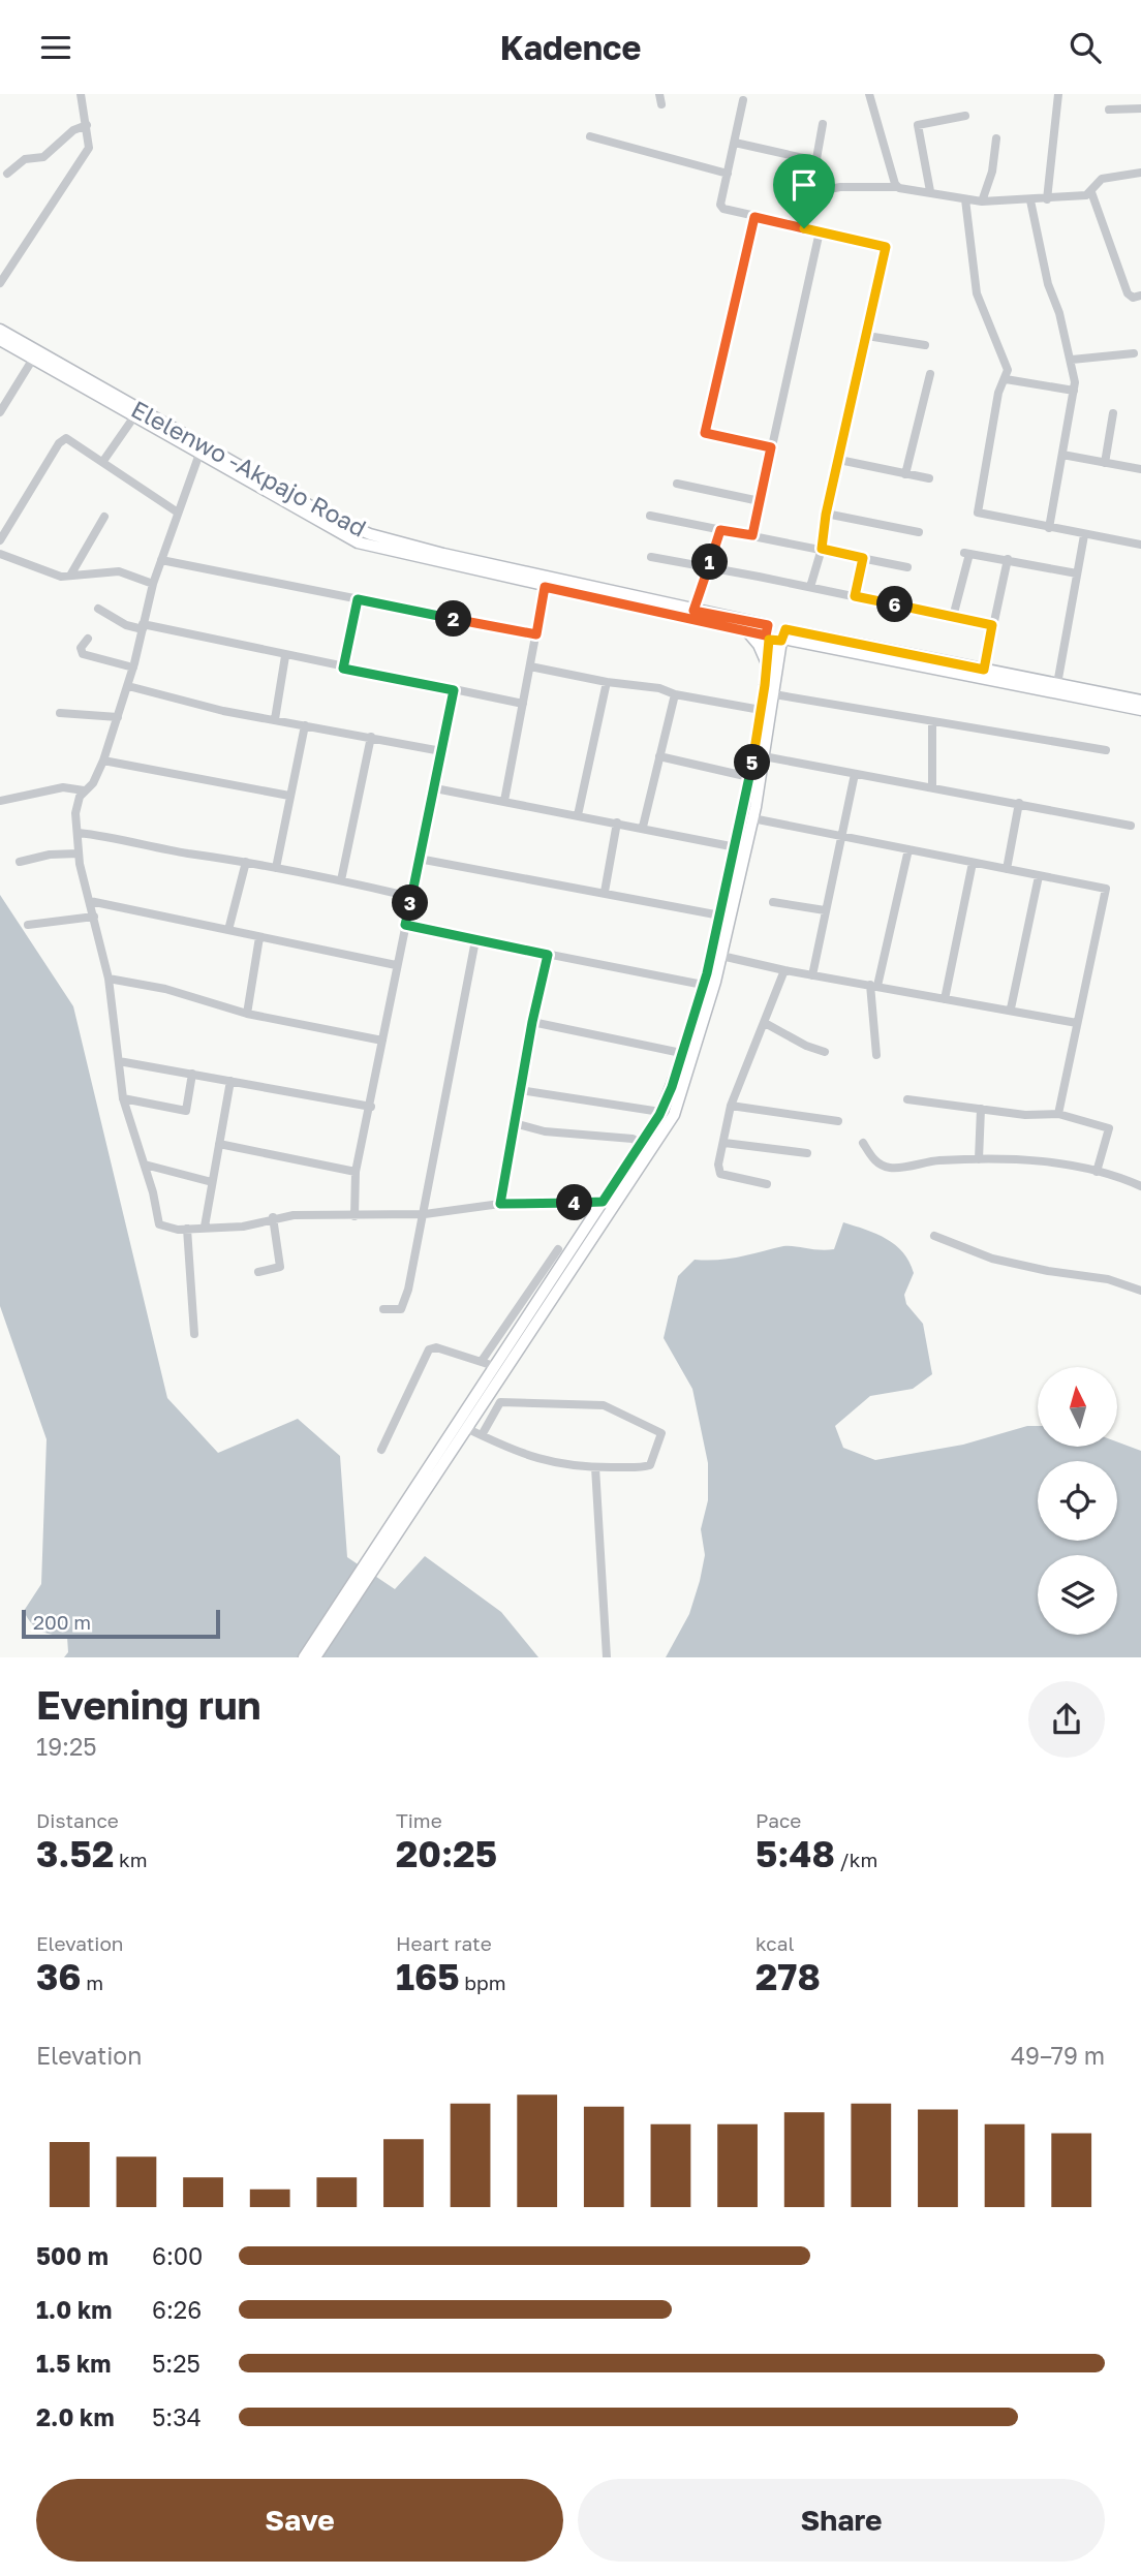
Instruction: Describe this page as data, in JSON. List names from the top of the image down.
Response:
{
  "streets": {
    "main road": ["Elelenwo -Akpajo Road"]
  },
  "scale_bar": "200 m",
  "north": "top",
  "page": {
    "header": "Kadence",
    "pins": [
      "1",
      "6",
      "2",
      "5",
      "3",
      "4"
    ],
    "scale": "200 m",
    "heading": ["Evening run", "19:25"],
    "stats": [
      ["Distance", "3.52 km"],
      ["Time", "20:25"],
      ["Pace", "5:48 /km"],
      ["Elevation", "36 m"],
      ["Heart rate", "165 bpm"],
      ["kcal", "278"]
    ],
    "chart": ["Elevation", "49–79 m"],
    "list": [
      {
        "name": "500 m",
        "note": "6:00"
      },
      {
        "name": "1.0 km",
        "note": "6:26"
      },
      {
        "name": "1.5 km",
        "note": "5:25"
      },
      {
        "name": "2.0 km",
        "note": "5:34"
      }
    ],
    "buttons": ["Save", "Share"]
  }
}
